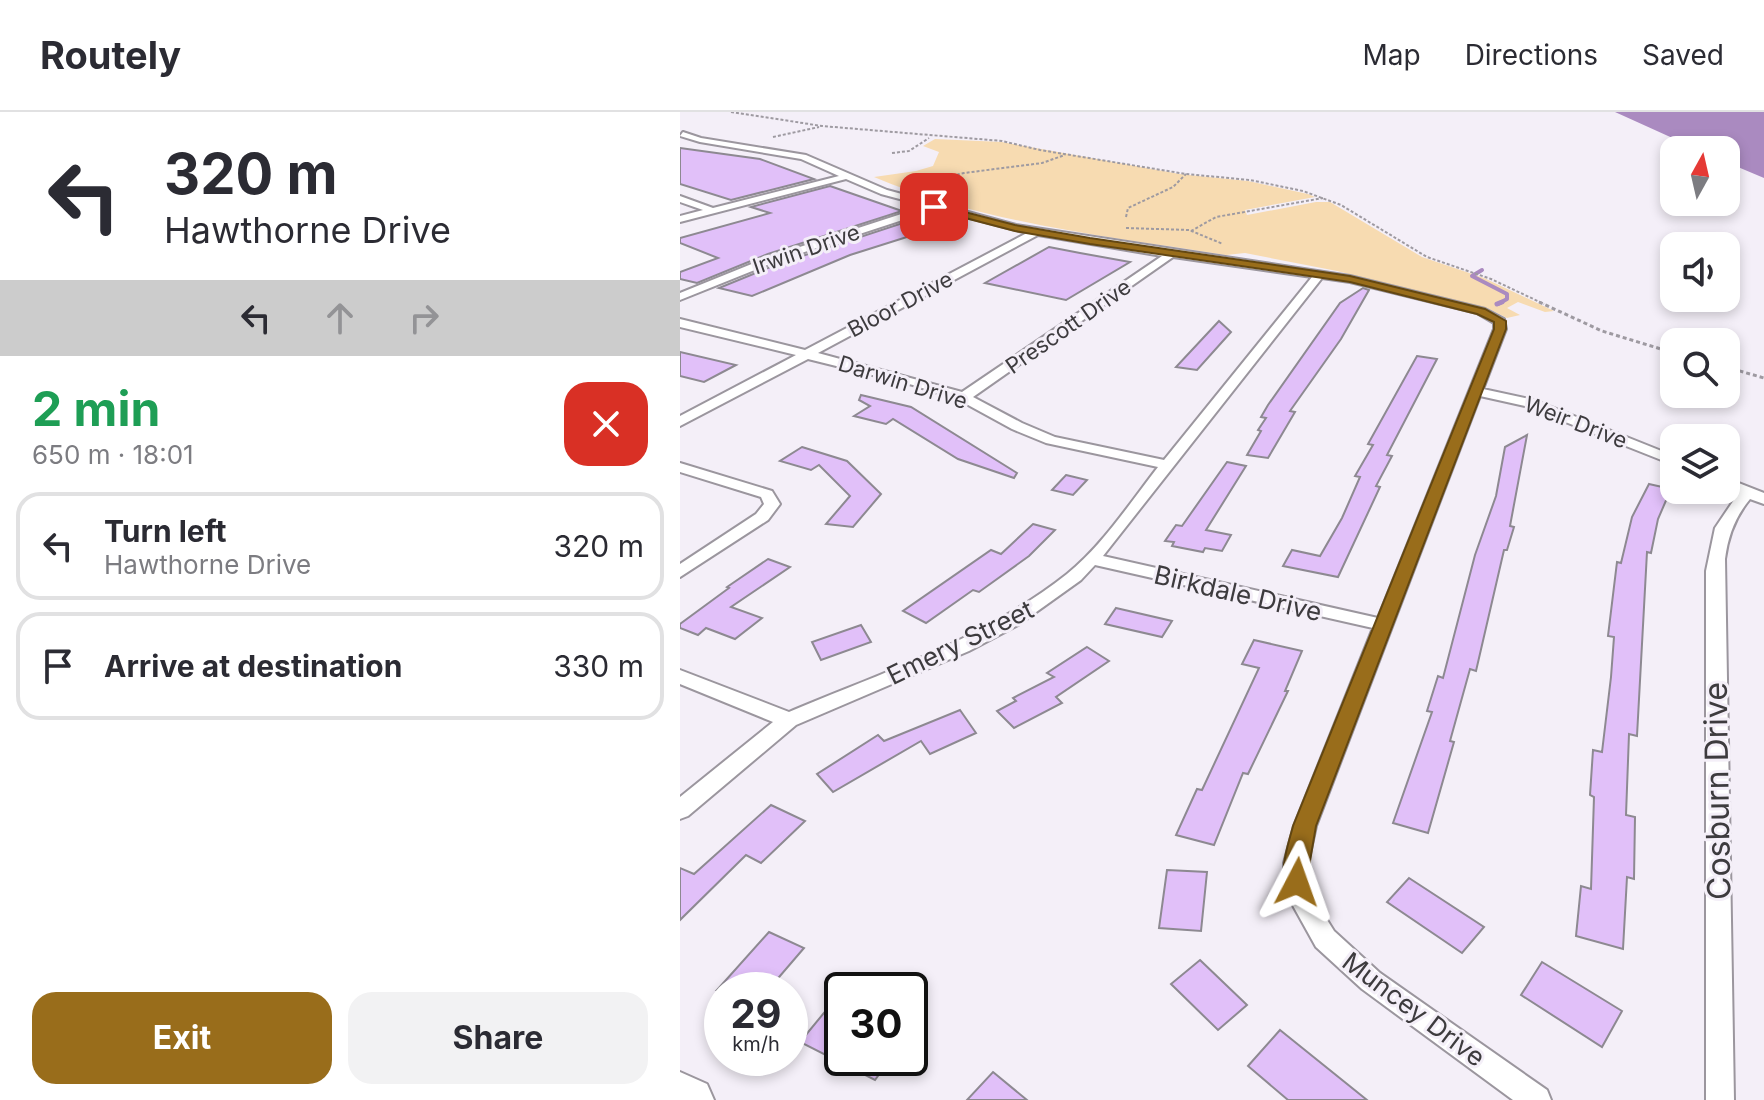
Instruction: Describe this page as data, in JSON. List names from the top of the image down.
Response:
{
  "streets": {
    "street": [
      "Irwin Drive",
      "Bloor Drive",
      "Prescott Drive",
      "Darwin Drive",
      "Weir Drive",
      "Birkdale Drive",
      "Emery Street",
      "Cosburn Drive",
      "Muncey Drive"
    ]
  },
  "crossings": [
    ["Bloor Drive", "Darwin Drive"],
    ["Prescott Drive", "Darwin Drive"],
    ["Darwin Drive", "Emery Street"],
    ["Weir Drive", "Muncey Drive"],
    ["Birkdale Drive", "Emery Street"],
    ["Birkdale Drive", "Muncey Drive"],
    ["Emery Street", "Muncey Drive"]
  ],
  "north": "top",
  "page": {
    "header": "Routely",
    "nav": ["Map", "Directions", "Saved"],
    "turn": ["320 m", "Hawthorne Drive"],
    "heading": ["2 min", "650 m · 18:01"],
    "list": [
      {
        "name": "Turn left",
        "note": "Hawthorne Drive",
        "value": "320 m"
      },
      {
        "name": "Arrive at destination",
        "value": "330 m"
      }
    ],
    "speed": "29 km/h",
    "limit": "30",
    "buttons": ["Exit", "Share"]
  }
}
